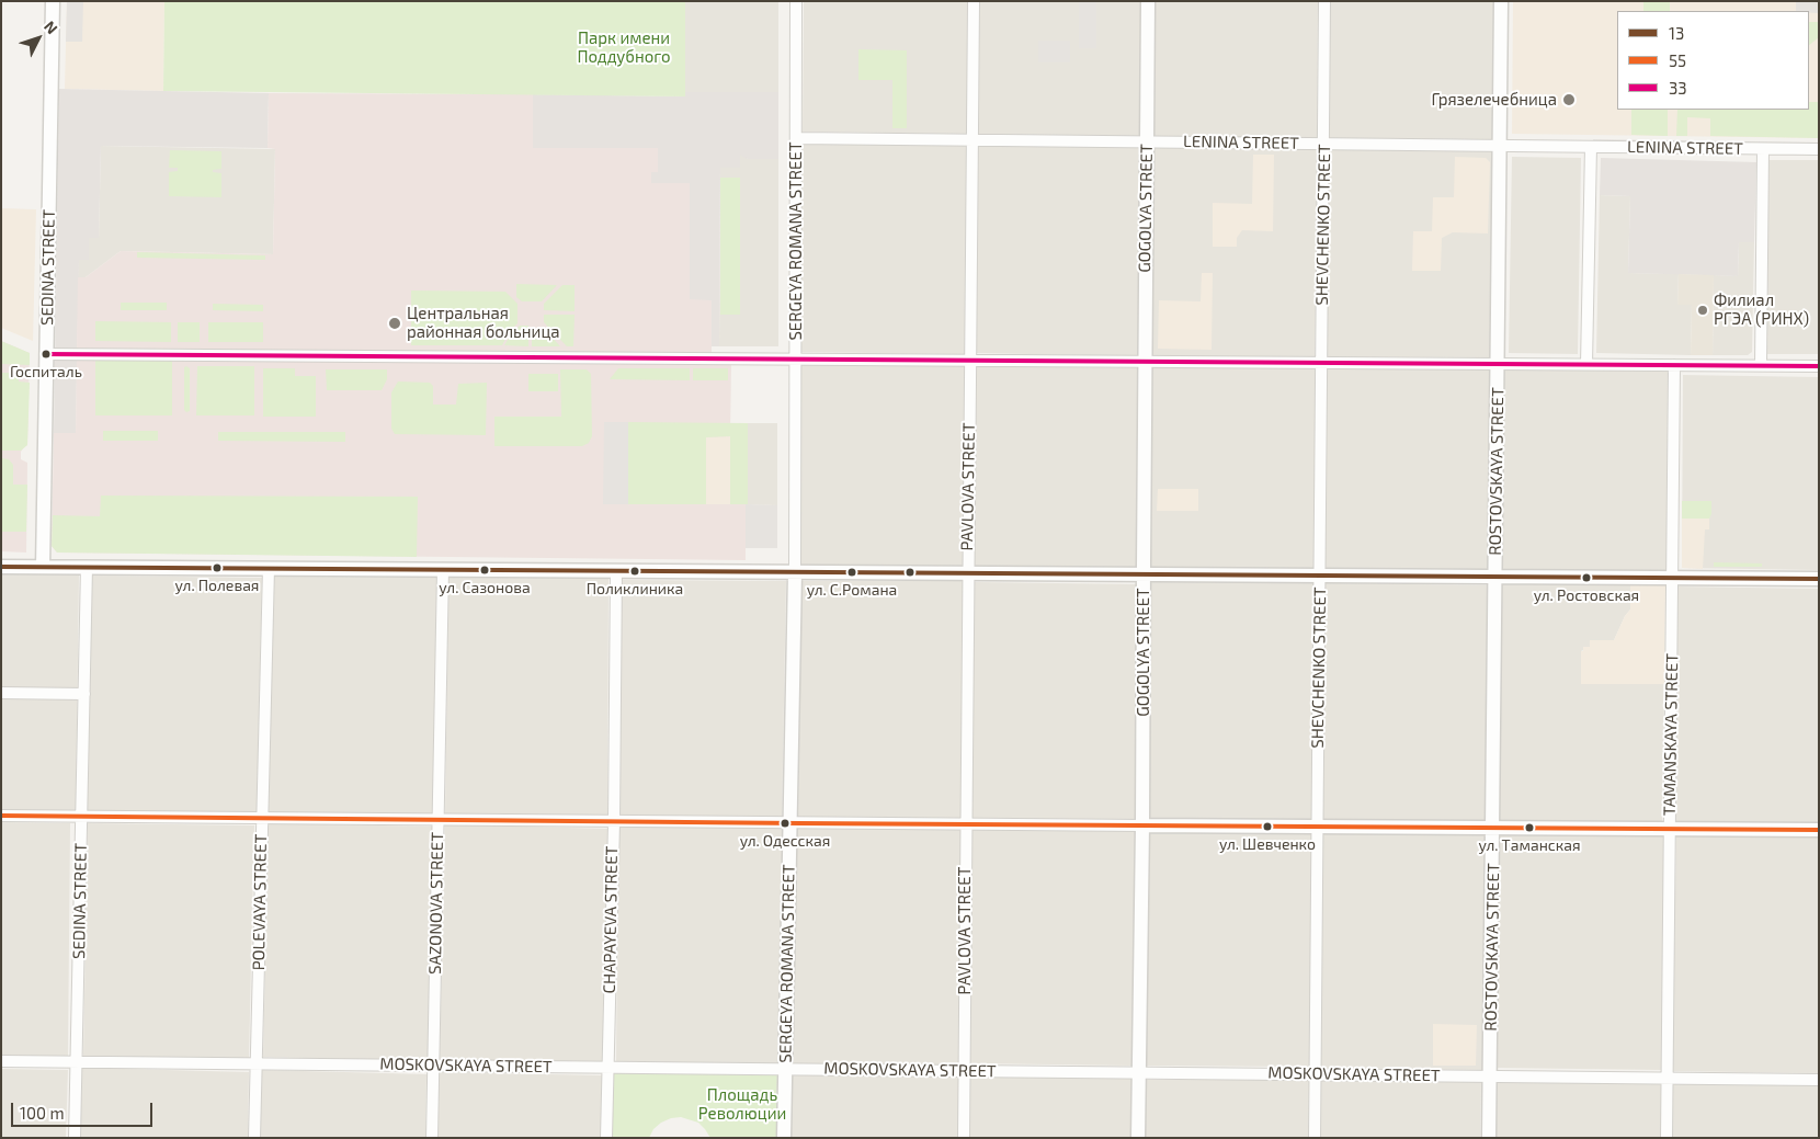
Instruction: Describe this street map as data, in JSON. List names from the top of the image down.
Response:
{
  "streets": {
    "street": [
      "LENINA STREET",
      "GOGOLYA STREET",
      "SHEVCHENKO STREET",
      "SERGEYA ROMANA STREET",
      "SEDINA STREET",
      "ROSTOVSKAYA STREET",
      "PAVLOVA STREET",
      "TAMANSKAYA STREET",
      "POLEVAYA STREET",
      "SAZONOVA STREET",
      "CHAPAYEVA STREET",
      "MOSKOVSKAYA STREET"
    ]
  },
  "crossings": [
    ["LENINA STREET", "GOGOLYA STREET"],
    ["LENINA STREET", "SHEVCHENKO STREET"],
    ["LENINA STREET", "SERGEYA ROMANA STREET"],
    ["LENINA STREET", "ROSTOVSKAYA STREET"],
    ["LENINA STREET", "PAVLOVA STREET"],
    ["GOGOLYA STREET", "MOSKOVSKAYA STREET"],
    ["SHEVCHENKO STREET", "MOSKOVSKAYA STREET"],
    ["SERGEYA ROMANA STREET", "MOSKOVSKAYA STREET"],
    ["SEDINA STREET", "MOSKOVSKAYA STREET"],
    ["ROSTOVSKAYA STREET", "MOSKOVSKAYA STREET"],
    ["PAVLOVA STREET", "MOSKOVSKAYA STREET"],
    ["TAMANSKAYA STREET", "MOSKOVSKAYA STREET"],
    ["POLEVAYA STREET", "MOSKOVSKAYA STREET"],
    ["SAZONOVA STREET", "MOSKOVSKAYA STREET"],
    ["CHAPAYEVA STREET", "MOSKOVSKAYA STREET"]
  ],
  "parks": ["Парк имени Поддубного", "Площадь Революции"],
  "places": [
    "Грязелечебница",
    "Филиал РГЭА (РИНХ)",
    "Центральная районная больница",
    "Госпиталь",
    "ул. Полевая",
    "ул. Сазонова",
    "Поликлиника",
    "ул. С.Романа",
    "ул. Ростовская",
    "ул. Одесская",
    "ул. Шевченко",
    "ул. Таманская"
  ],
  "lines": ["transit line 33", "transit line 13", "transit line 55"],
  "legend": ["13", "55", "33"],
  "scale_bar": "100 m",
  "north": "top right"
}
